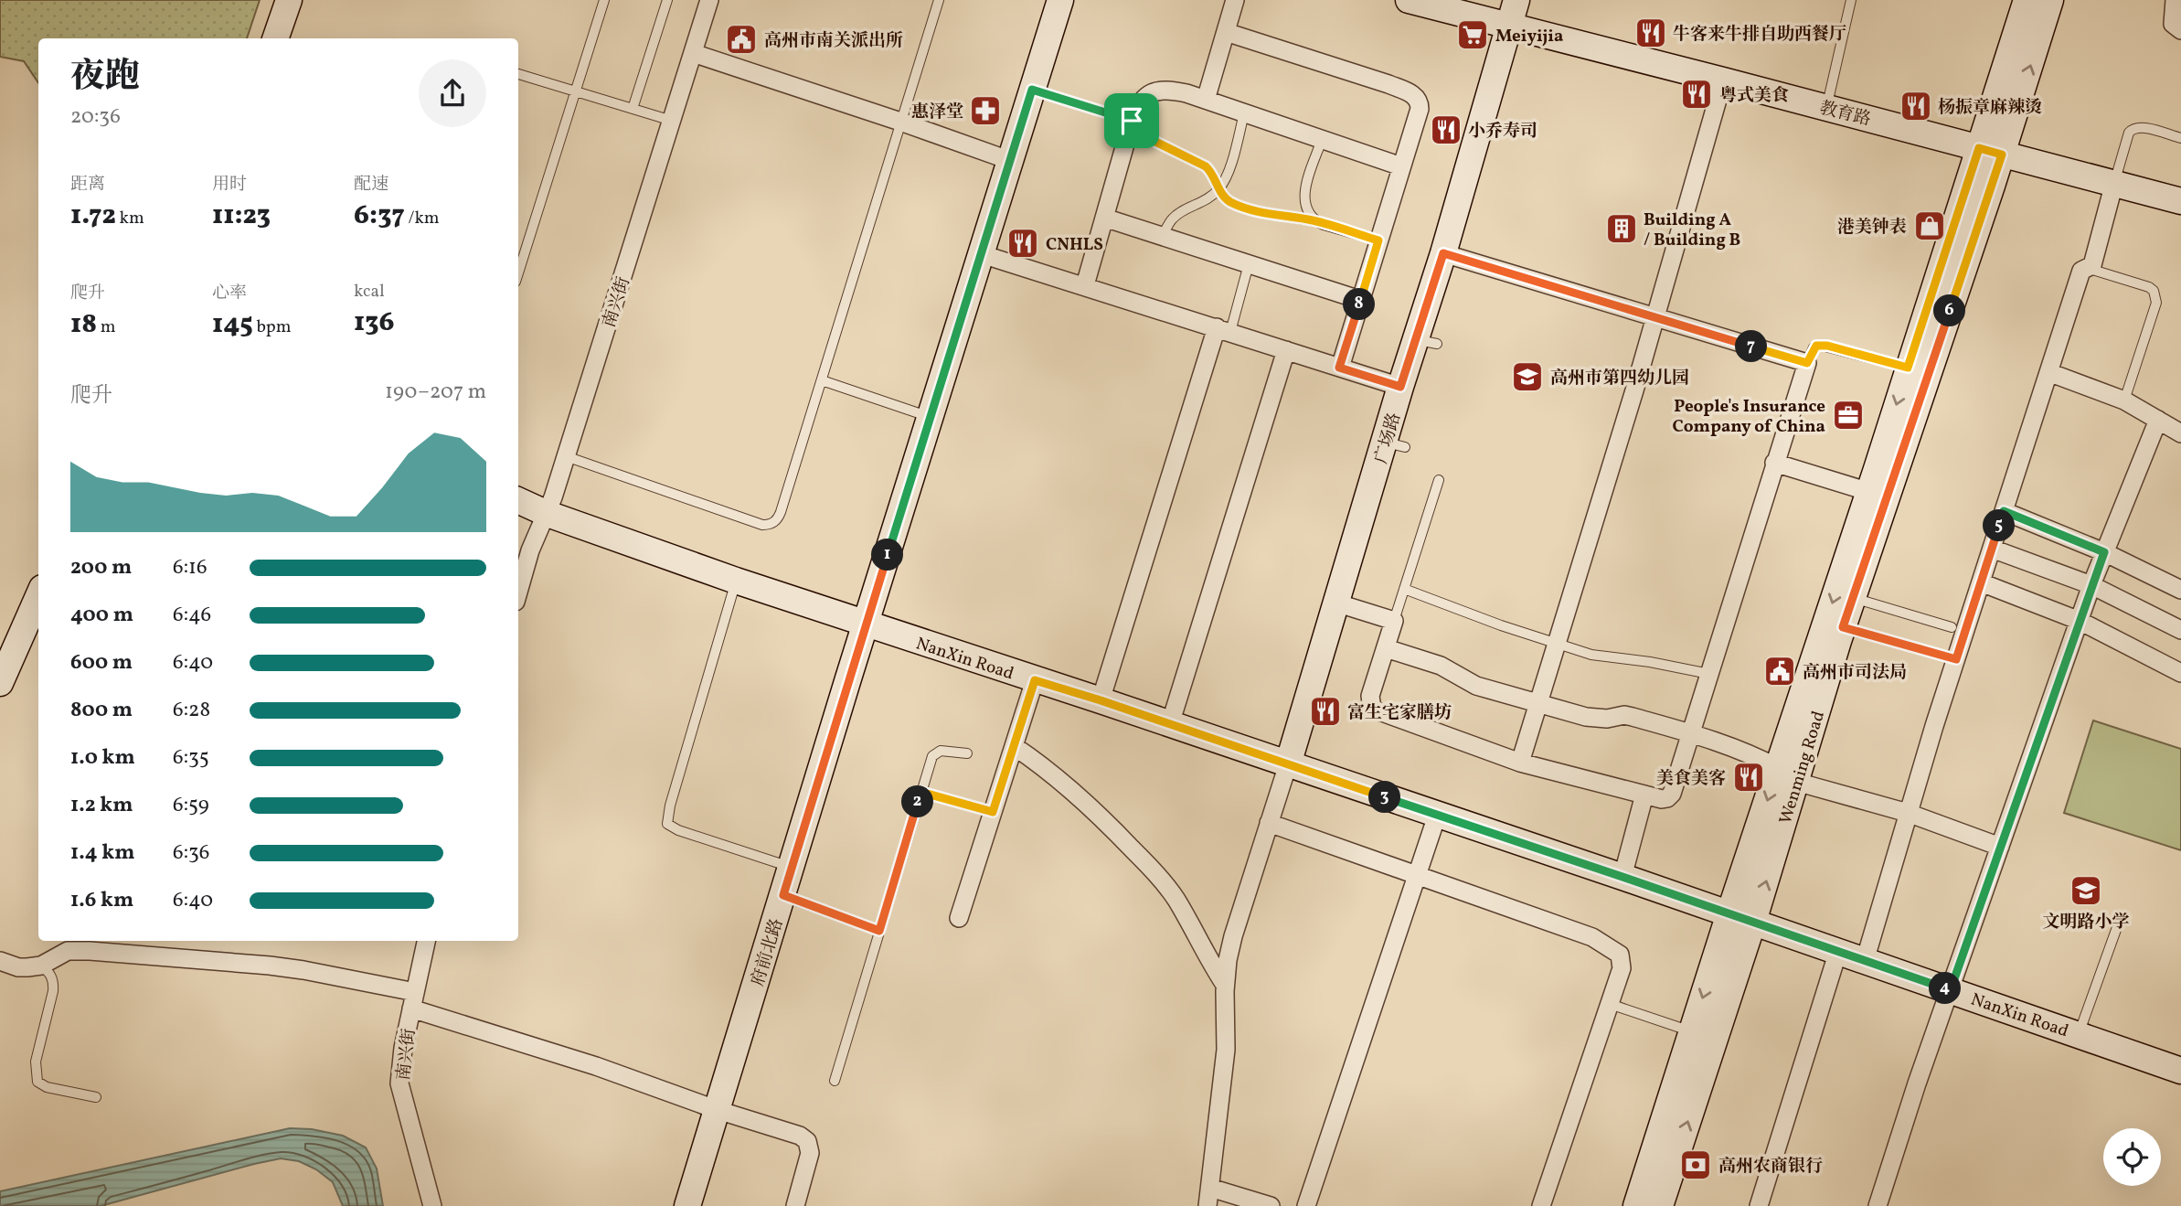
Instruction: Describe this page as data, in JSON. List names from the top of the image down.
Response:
{
  "streets": {
    "main road": [
      "教育路",
      "广场路",
      "NanXin Road",
      "Wenming Road",
      "府前北路"
    ],
    "street": ["南兴街"]
  },
  "crossings": [
    ["教育路", "广场路"],
    ["教育路", "Wenming Road"],
    ["南兴街", "NanXin Road"],
    ["广场路", "NanXin Road"],
    ["NanXin Road", "Wenming Road"],
    ["NanXin Road", "府前北路"]
  ],
  "places": {
    "restaurant": [
      "牛客来牛排自助西餐厅",
      "粤式美食",
      "杨振章麻辣烫",
      "小乔寿司",
      "CNHLS",
      "富生宅家膳坊",
      "美食美客"
    ],
    "supermarket": ["Meiyijia"],
    "public building": ["高州市南关派出所", "高州市司法局"],
    "pharmacy": ["惠泽堂"],
    "shop": ["港美钟表"],
    "building": ["Building A / Building B"],
    "school or university": ["高州市第四幼儿园", "文明路小学"],
    "office": ["People's Insurance Company of China"],
    "bank": ["高州农商银行"]
  },
  "page": {
    "heading": ["夜跑", "20:36"],
    "stats": [
      ["距离", "1.72 km"],
      ["用时", "11:23"],
      ["配速", "6:37 /km"],
      ["爬升", "18 m"],
      ["心率", "145 bpm"],
      ["kcal", "136"]
    ],
    "pins": [
      "8",
      "6",
      "7",
      "5",
      "1",
      "3",
      "2",
      "4"
    ],
    "chart": ["爬升", "190–207 m"],
    "list": [
      {
        "name": "200 m",
        "note": "6:16"
      },
      {
        "name": "400 m",
        "note": "6:46"
      },
      {
        "name": "600 m",
        "note": "6:40"
      },
      {
        "name": "800 m",
        "note": "6:28"
      },
      {
        "name": "1.0 km",
        "note": "6:35"
      },
      {
        "name": "1.2 km",
        "note": "6:59"
      },
      {
        "name": "1.4 km",
        "note": "6:36"
      },
      {
        "name": "1.6 km",
        "note": "6:40"
      }
    ]
  }
}
